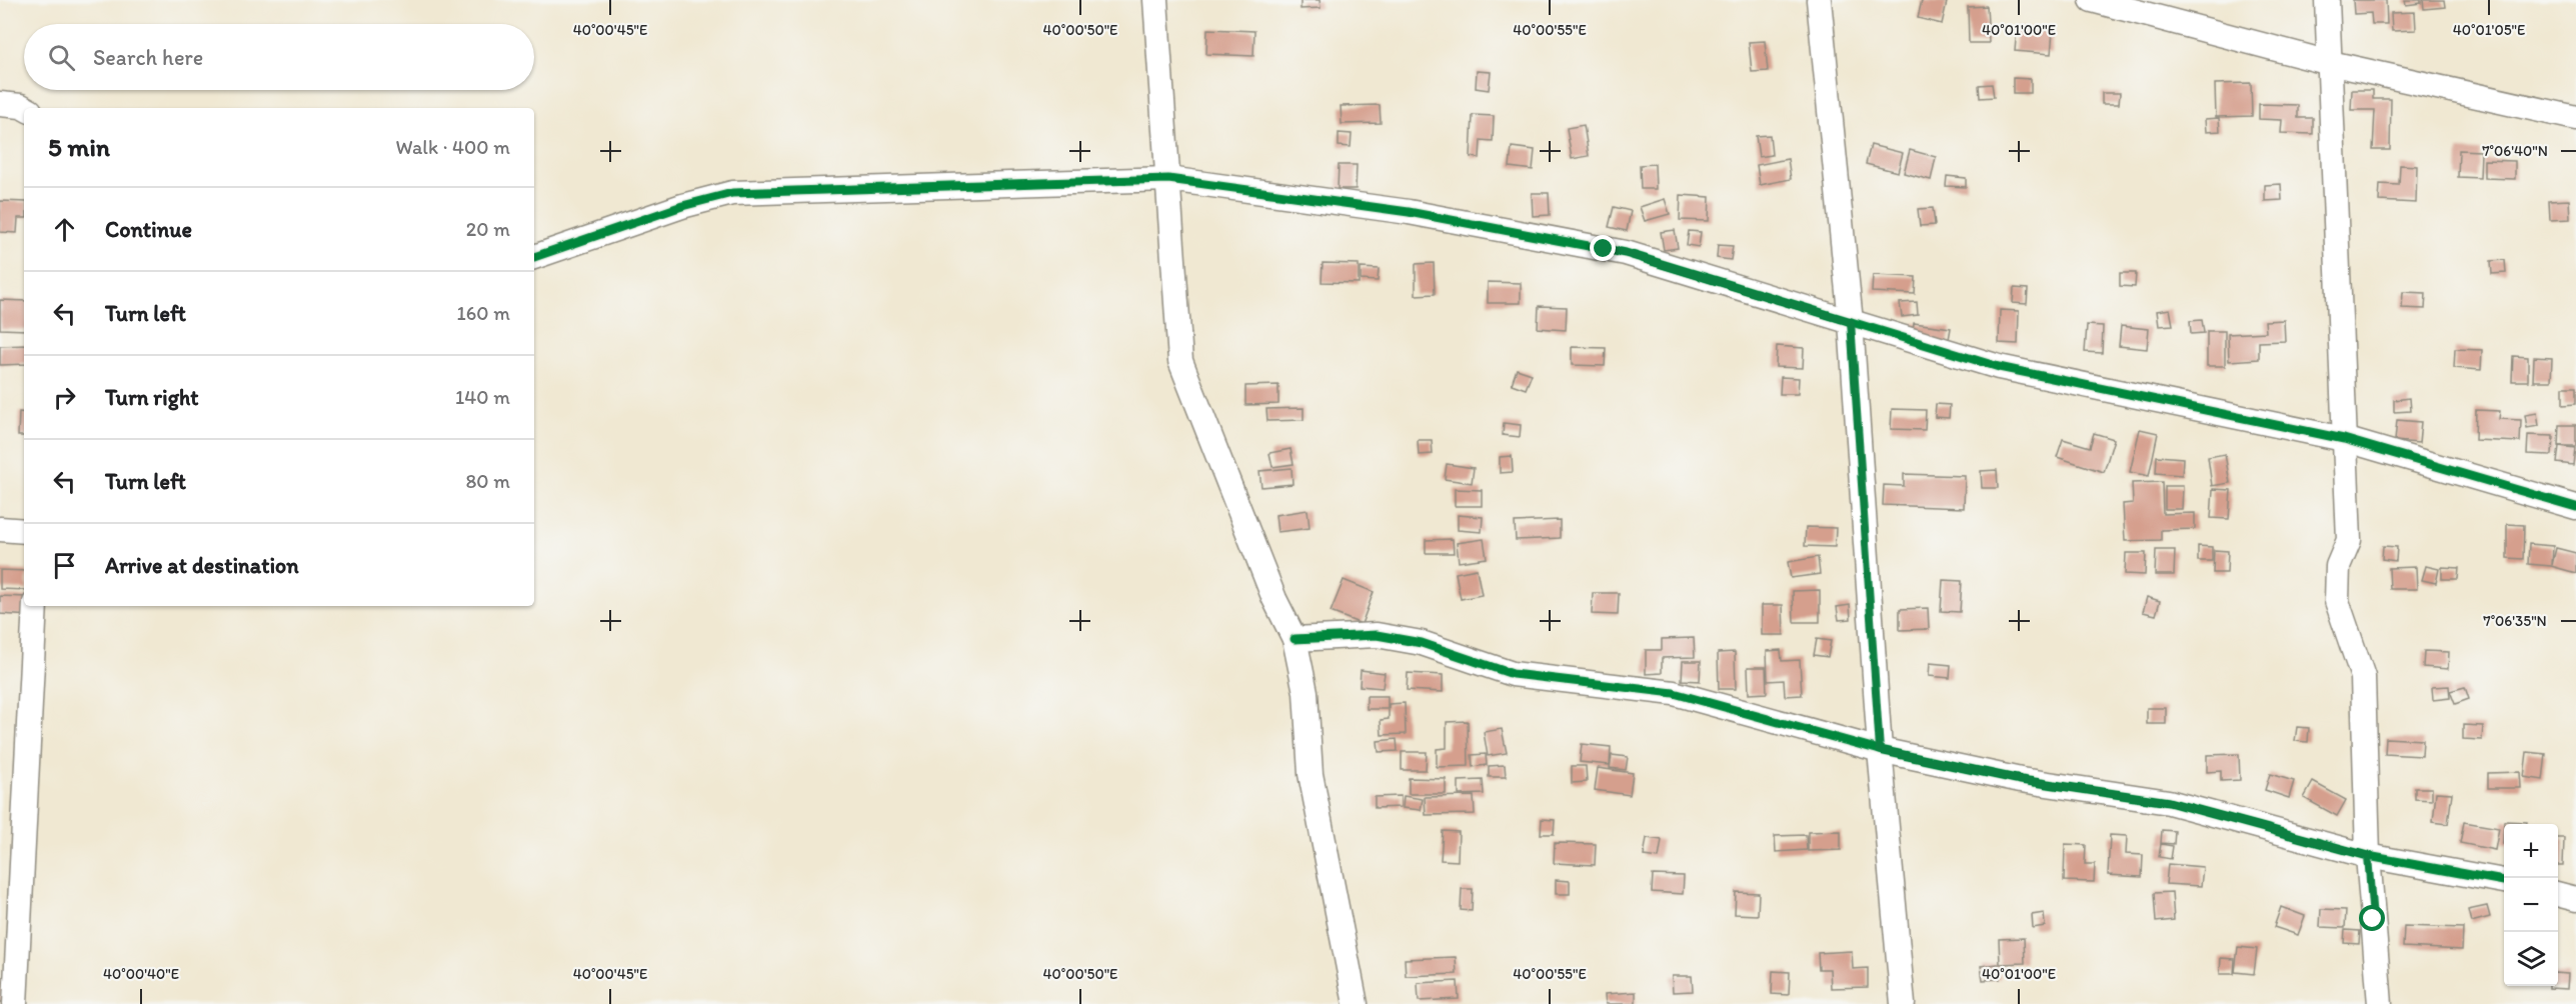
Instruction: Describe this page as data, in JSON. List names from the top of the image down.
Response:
{
  "page": {
    "search": "Search here",
    "heading": ["5 min", "Walk · 400 m"],
    "list": [
      ["Continue", "20 m"],
      ["Turn left", "160 m"],
      ["Turn right", "140 m"],
      ["Turn left", "80 m"],
      "Arrive at destination"
    ],
    "map_buttons": ["+", "−"]
  },
  "coordinates": [
    "40°00'45\"E",
    "40°00'50\"E",
    "40°00'55\"E",
    "40°01'00\"E",
    "40°01'05\"E",
    "7°06'40\"N",
    "7°06'35\"N",
    "40°00'40\"E"
  ]
}
